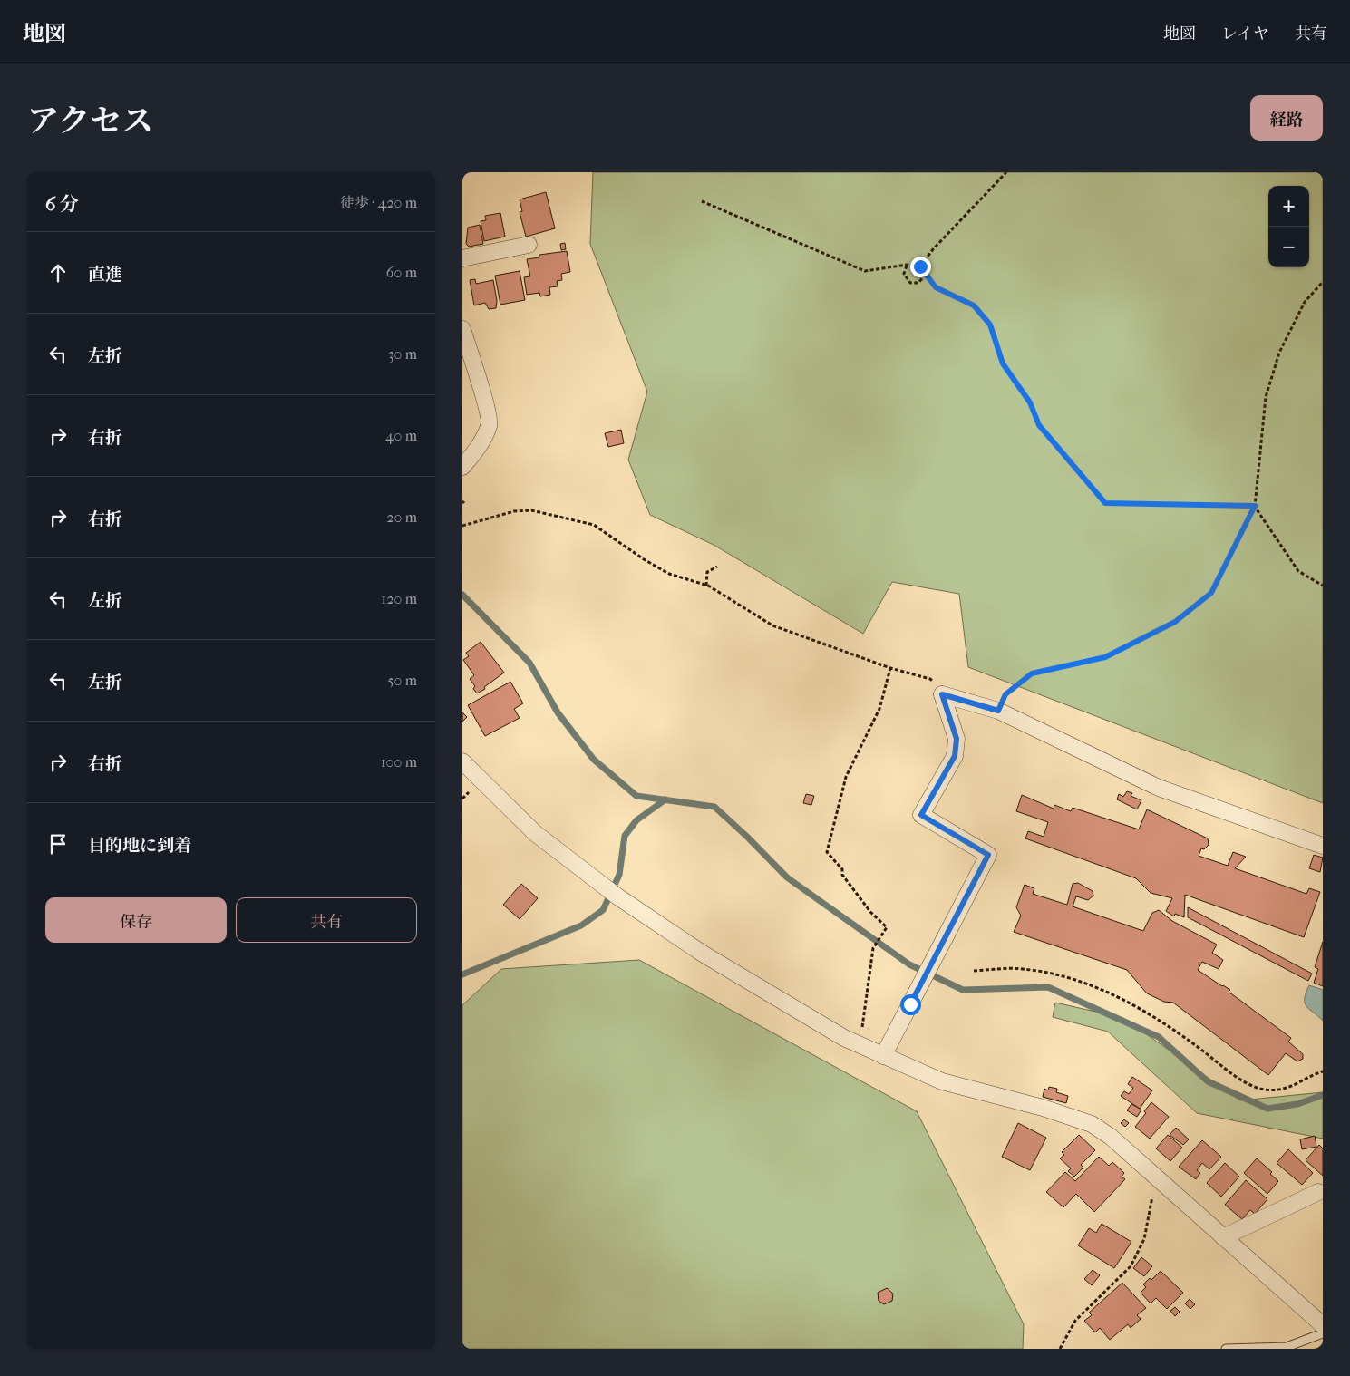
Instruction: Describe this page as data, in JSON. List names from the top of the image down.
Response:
{
  "page": {
    "header": "地図",
    "nav": ["地図", "レイヤ", "共有"],
    "title": "アクセス",
    "buttons": [
      "経路",
      ["保存", "共有"]
    ],
    "heading": ["6 分", "徒歩 · 420 m"],
    "map_buttons": ["+", "−"],
    "list": [
      ["直進", "60 m"],
      ["左折", "30 m"],
      ["右折", "40 m"],
      ["右折", "20 m"],
      ["左折", "120 m"],
      ["左折", "50 m"],
      ["右折", "100 m"],
      "目的地に到着"
    ]
  }
}
